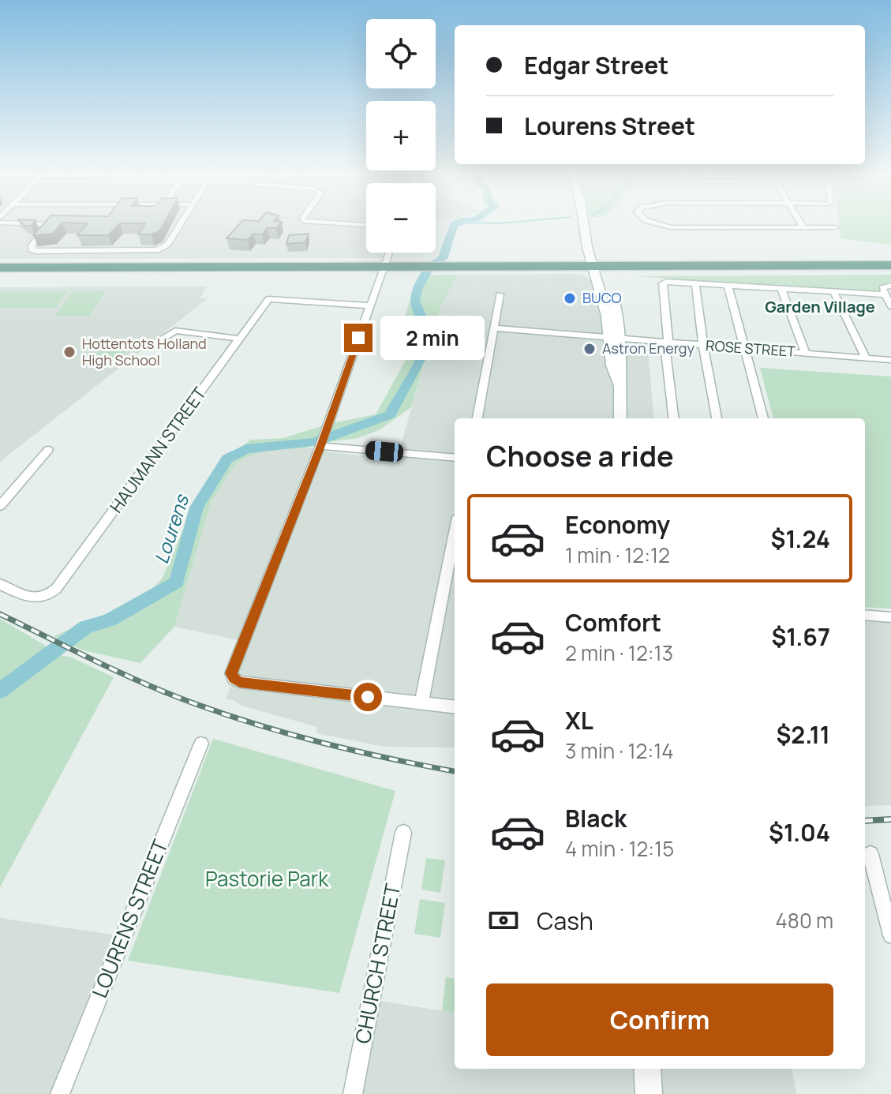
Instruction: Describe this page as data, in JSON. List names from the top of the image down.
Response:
{
  "streets": {
    "street": [
      "ROSE STREET",
      "HAUMANN STREET",
      "LOURENS STREET",
      "CHURCH STREET"
    ]
  },
  "districts": ["Garden Village"],
  "water": ["Lourens"],
  "parks": ["Pastorie Park"],
  "places": ["BUCO", "Astron Energy", "Hottentots Holland High School"],
  "page": {
    "map_buttons": ["+", "−"],
    "banner": ["Edgar Street", "Lourens Street"],
    "bubble": "2 min",
    "heading": "Choose a ride",
    "list": [
      {
        "name": "Economy",
        "note": "1 min · 12:12",
        "value": "$1.24"
      },
      {
        "name": "Comfort",
        "note": "2 min · 12:13",
        "value": "$1.67"
      },
      {
        "name": "XL",
        "note": "3 min · 12:14",
        "value": "$2.11"
      },
      {
        "name": "Black",
        "note": "4 min · 12:15",
        "value": "$1.04"
      }
    ],
    "pay": ["Cash", "480 m"],
    "buttons": "Confirm"
  }
}
